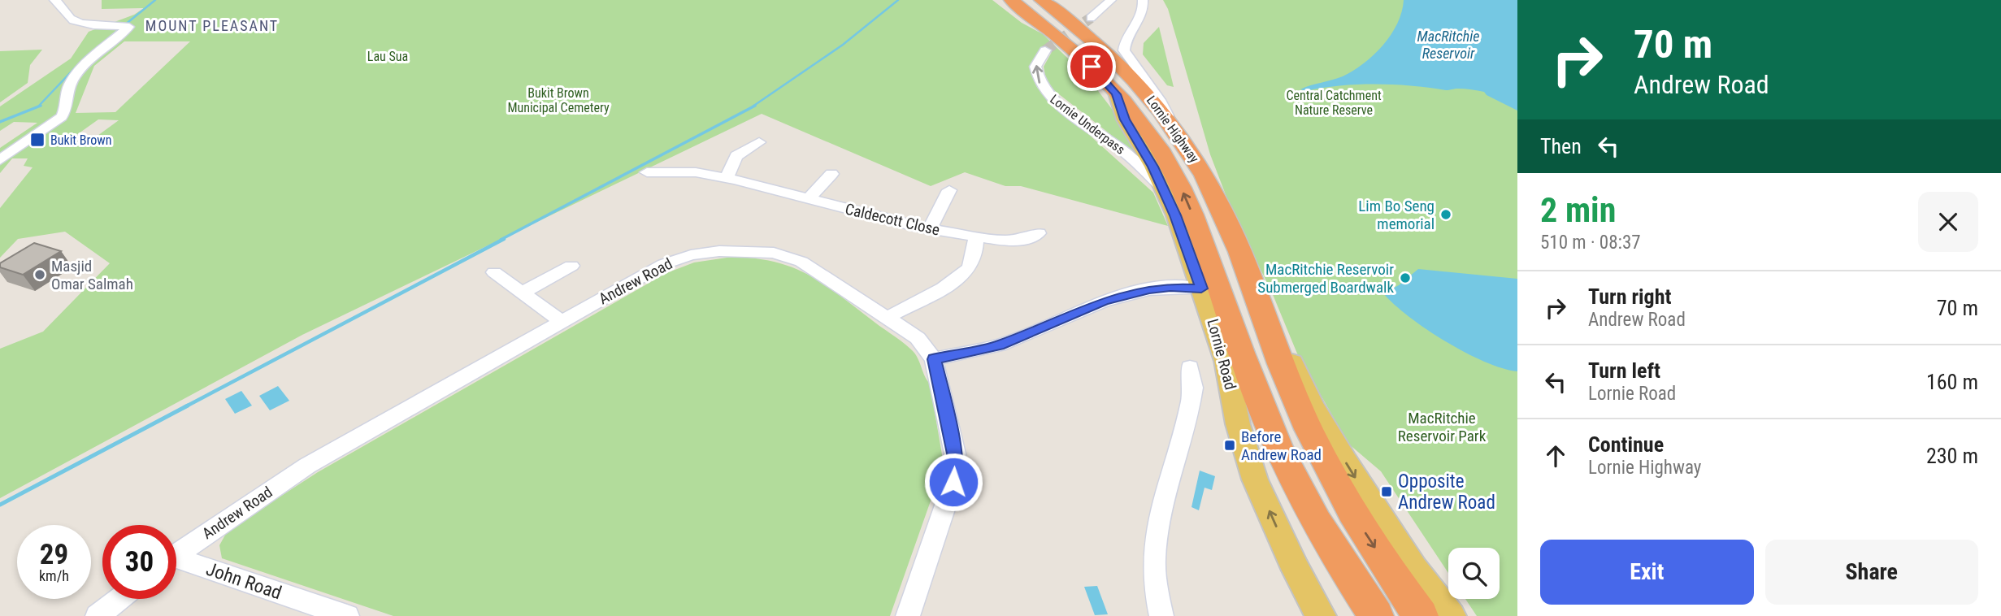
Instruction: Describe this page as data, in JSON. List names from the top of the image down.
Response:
{
  "streets": {
    "highway": ["Lornie Highway", "Lornie Road"],
    "street": [
      "Lornie Underpass",
      "Caldecott Close",
      "Andrew Road",
      "John Road"
    ]
  },
  "crossings": [
    ["Lornie Underpass", "Lornie Road"],
    ["Lornie Highway", "Lornie Road"]
  ],
  "one_way": ["Lornie Underpass"],
  "districts": ["MOUNT PLEASANT"],
  "water": ["MacRitchie Reservoir"],
  "parks": [
    "Lau Sua",
    "Bukit Brown Municipal Cemetery",
    "Central Catchment Nature Reserve",
    "MacRitchie Reservoir Park"
  ],
  "places": {
    "transit": ["Bukit Brown", "Before Andrew Road", "Opposite Andrew Road"],
    "other": ["Lim Bo Seng memorial", "Masjid Omar Salmah", "MacRitchie Reservoir Submerged Boardwalk"]
  },
  "page": {
    "turn": ["70 m", "Andrew Road"],
    "then": "Then",
    "heading": ["2 min", "510 m · 08:37"],
    "list": [
      {
        "name": "Turn right",
        "note": "Andrew Road",
        "value": "70 m"
      },
      {
        "name": "Turn left",
        "note": "Lornie Road",
        "value": "160 m"
      },
      {
        "name": "Continue",
        "note": "Lornie Highway",
        "value": "230 m"
      }
    ],
    "speed": "29 km/h",
    "limit": "30",
    "buttons": ["Exit", "Share"]
  }
}
